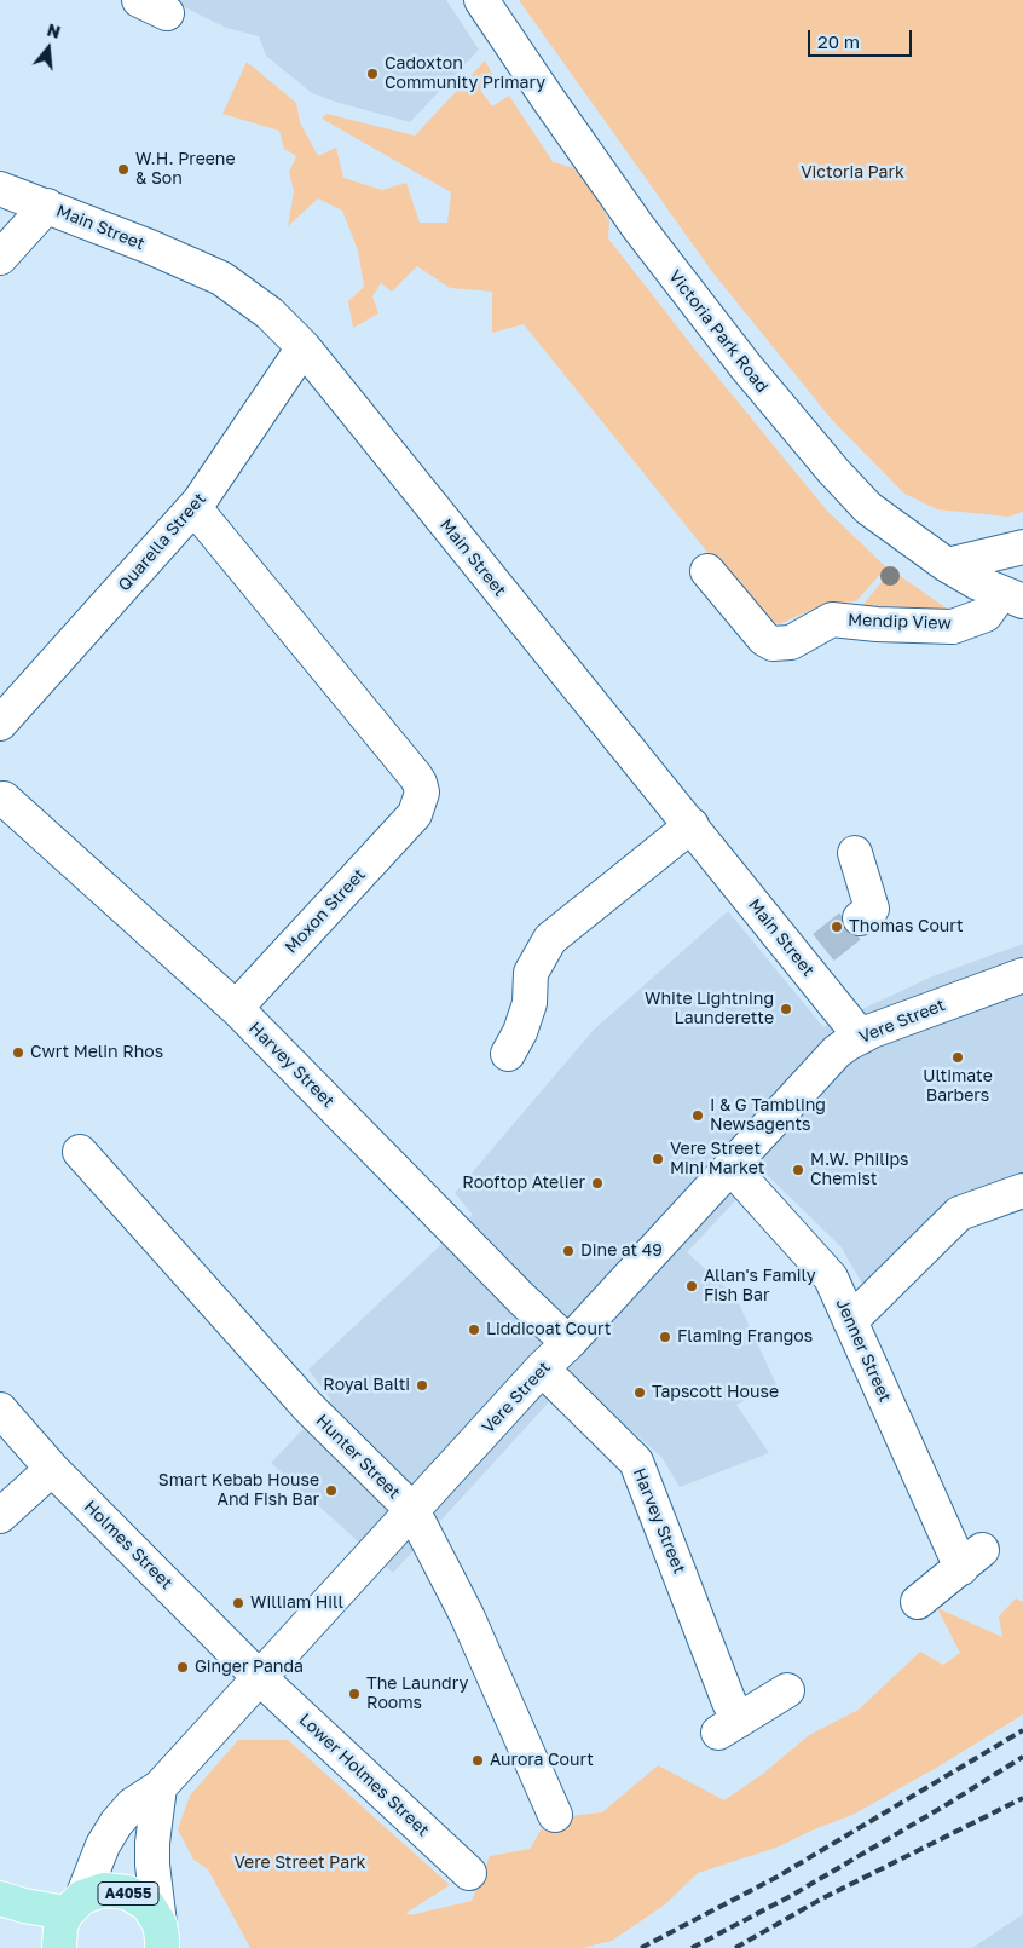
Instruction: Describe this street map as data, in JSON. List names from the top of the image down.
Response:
{
  "streets": {
    "main road": ["A4055"],
    "street": [
      "Main Street",
      "Victoria Park Road",
      "Quarella Street",
      "Mendip View",
      "Moxon Street",
      "Vere Street",
      "Harvey Street",
      "Jenner Street",
      "Hunter Street",
      "Holmes Street",
      "Lower Holmes Street"
    ]
  },
  "crossings": [
    ["Main Street", "Quarella Street"],
    ["Main Street", "Vere Street"],
    ["Victoria Park Road", "Mendip View"],
    ["Quarella Street", "Moxon Street"],
    ["Moxon Street", "Harvey Street"],
    ["Vere Street", "Harvey Street"],
    ["Vere Street", "Jenner Street"],
    ["Vere Street", "Hunter Street"],
    ["Vere Street", "Holmes Street"],
    ["Vere Street", "Lower Holmes Street"],
    ["Vere Street", "A4055"],
    ["Holmes Street", "Lower Holmes Street"]
  ],
  "parks": ["Victoria Park", "Vere Street Park"],
  "places": [
    "Cadoxton Community Primary",
    "W.H. Preene & Son",
    "Thomas Court",
    "White Lightning Launderette",
    "Cwrt Melin Rhos",
    "Ultimate Barbers",
    "I & G Tambling Newsagents",
    "Vere Street Mini Market",
    "M.W. Philips Chemist",
    "Rooftop Atelier",
    "Dine at 49",
    "Allan's Family Fish Bar",
    "Liddicoat Court",
    "Flaming Frangos",
    "Royal Balti",
    "Tapscott House",
    "Smart Kebab House And Fish Bar",
    "William Hill",
    "Ginger Panda",
    "The Laundry Rooms",
    "Aurora Court"
  ],
  "scale_bar": "20 m",
  "north": "top"
}
